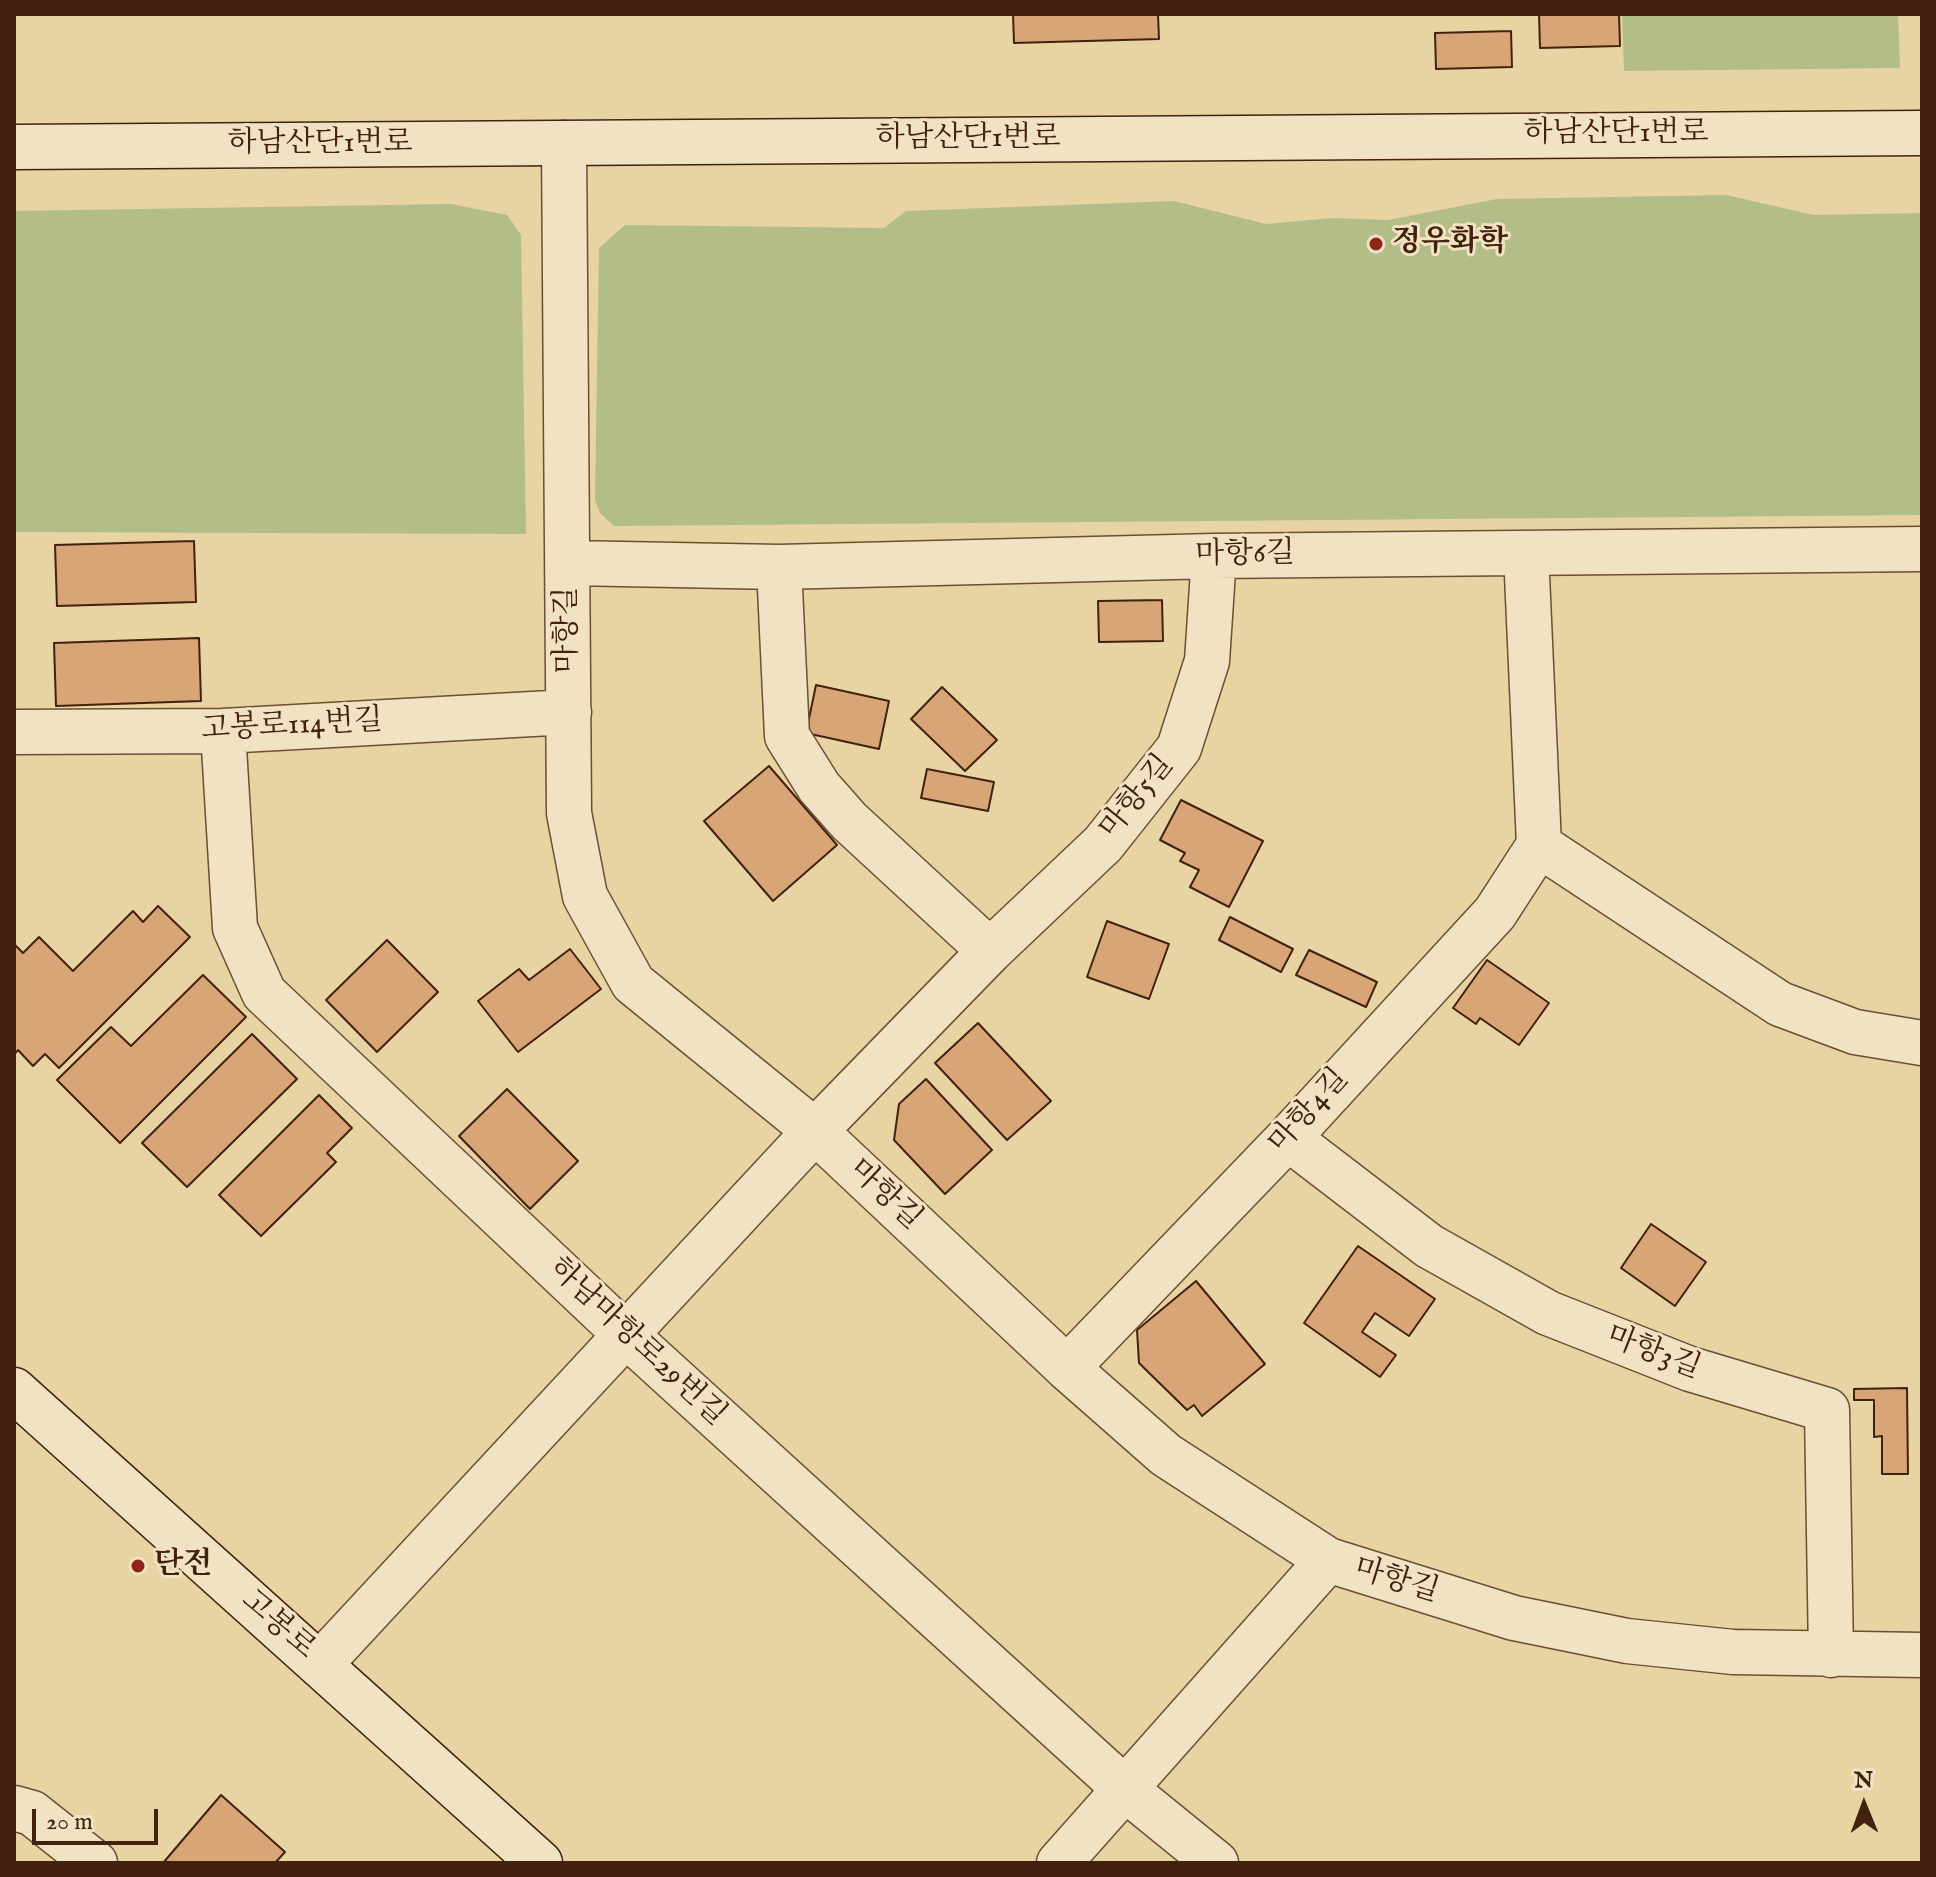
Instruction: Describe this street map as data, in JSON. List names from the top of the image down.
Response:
{
  "streets": {
    "street": [
      "하남산단1번로",
      "마항6길",
      "마항길",
      "고봉로114번길",
      "마항5길",
      "마항4길",
      "하남마항로29번길",
      "마항3길",
      "고봉로"
    ]
  },
  "crossings": [
    ["하남산단1번로", "마항길"],
    ["마항6길", "마항길"],
    ["마항6길", "마항5길"],
    ["마항길", "고봉로114번길"],
    ["마항길", "마항5길"],
    ["마항길", "마항4길"],
    ["마항길", "마항3길"],
    ["고봉로114번길", "하남마항로29번길"],
    ["마항5길", "하남마항로29번길"],
    ["마항5길", "고봉로"],
    ["마항4길", "마항3길"]
  ],
  "places": ["정우화학", "단전"],
  "scale_bar": "20 m",
  "north": "top"
}
